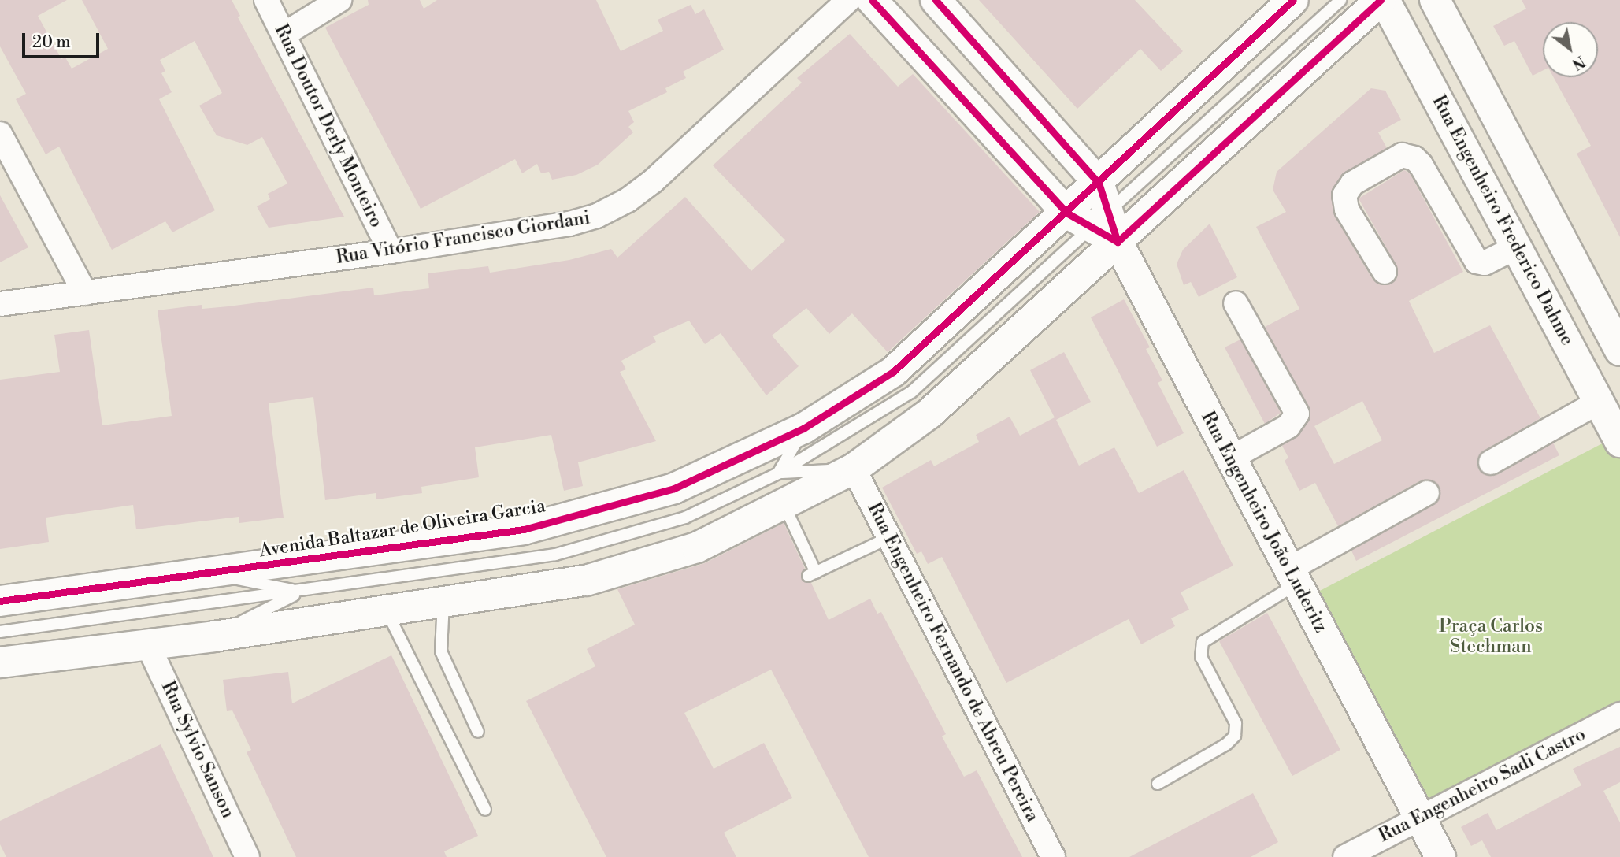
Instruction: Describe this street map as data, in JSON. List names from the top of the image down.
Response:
{
  "streets": {
    "main road": ["Rua Engenheiro Frederico Dahme", "Rua Engenheiro João Luderitz", "Avenida Baltazar de Oliveira Garcia"],
    "street": [
      "Rua Doutor Derly Monteiro",
      "Rua Vitório Francisco Giordani",
      "Rua Engenheiro Fernando de Abreu Pereira",
      "Rua Sylvio Sanson",
      "Rua Engenheiro Sadi Castro"
    ]
  },
  "crossings": [
    ["Rua Doutor Derly Monteiro", "Rua Vitório Francisco Giordani"],
    ["Rua Engenheiro Frederico Dahme", "Avenida Baltazar de Oliveira Garcia"],
    ["Rua Engenheiro João Luderitz", "Avenida Baltazar de Oliveira Garcia"],
    ["Rua Engenheiro João Luderitz", "Rua Engenheiro Sadi Castro"],
    ["Avenida Baltazar de Oliveira Garcia", "Rua Engenheiro Fernando de Abreu Pereira"],
    ["Avenida Baltazar de Oliveira Garcia", "Rua Sylvio Sanson"]
  ],
  "parks": ["Praça Carlos Stechman"],
  "scale_bar": "20 m",
  "north": "bottom right"
}
